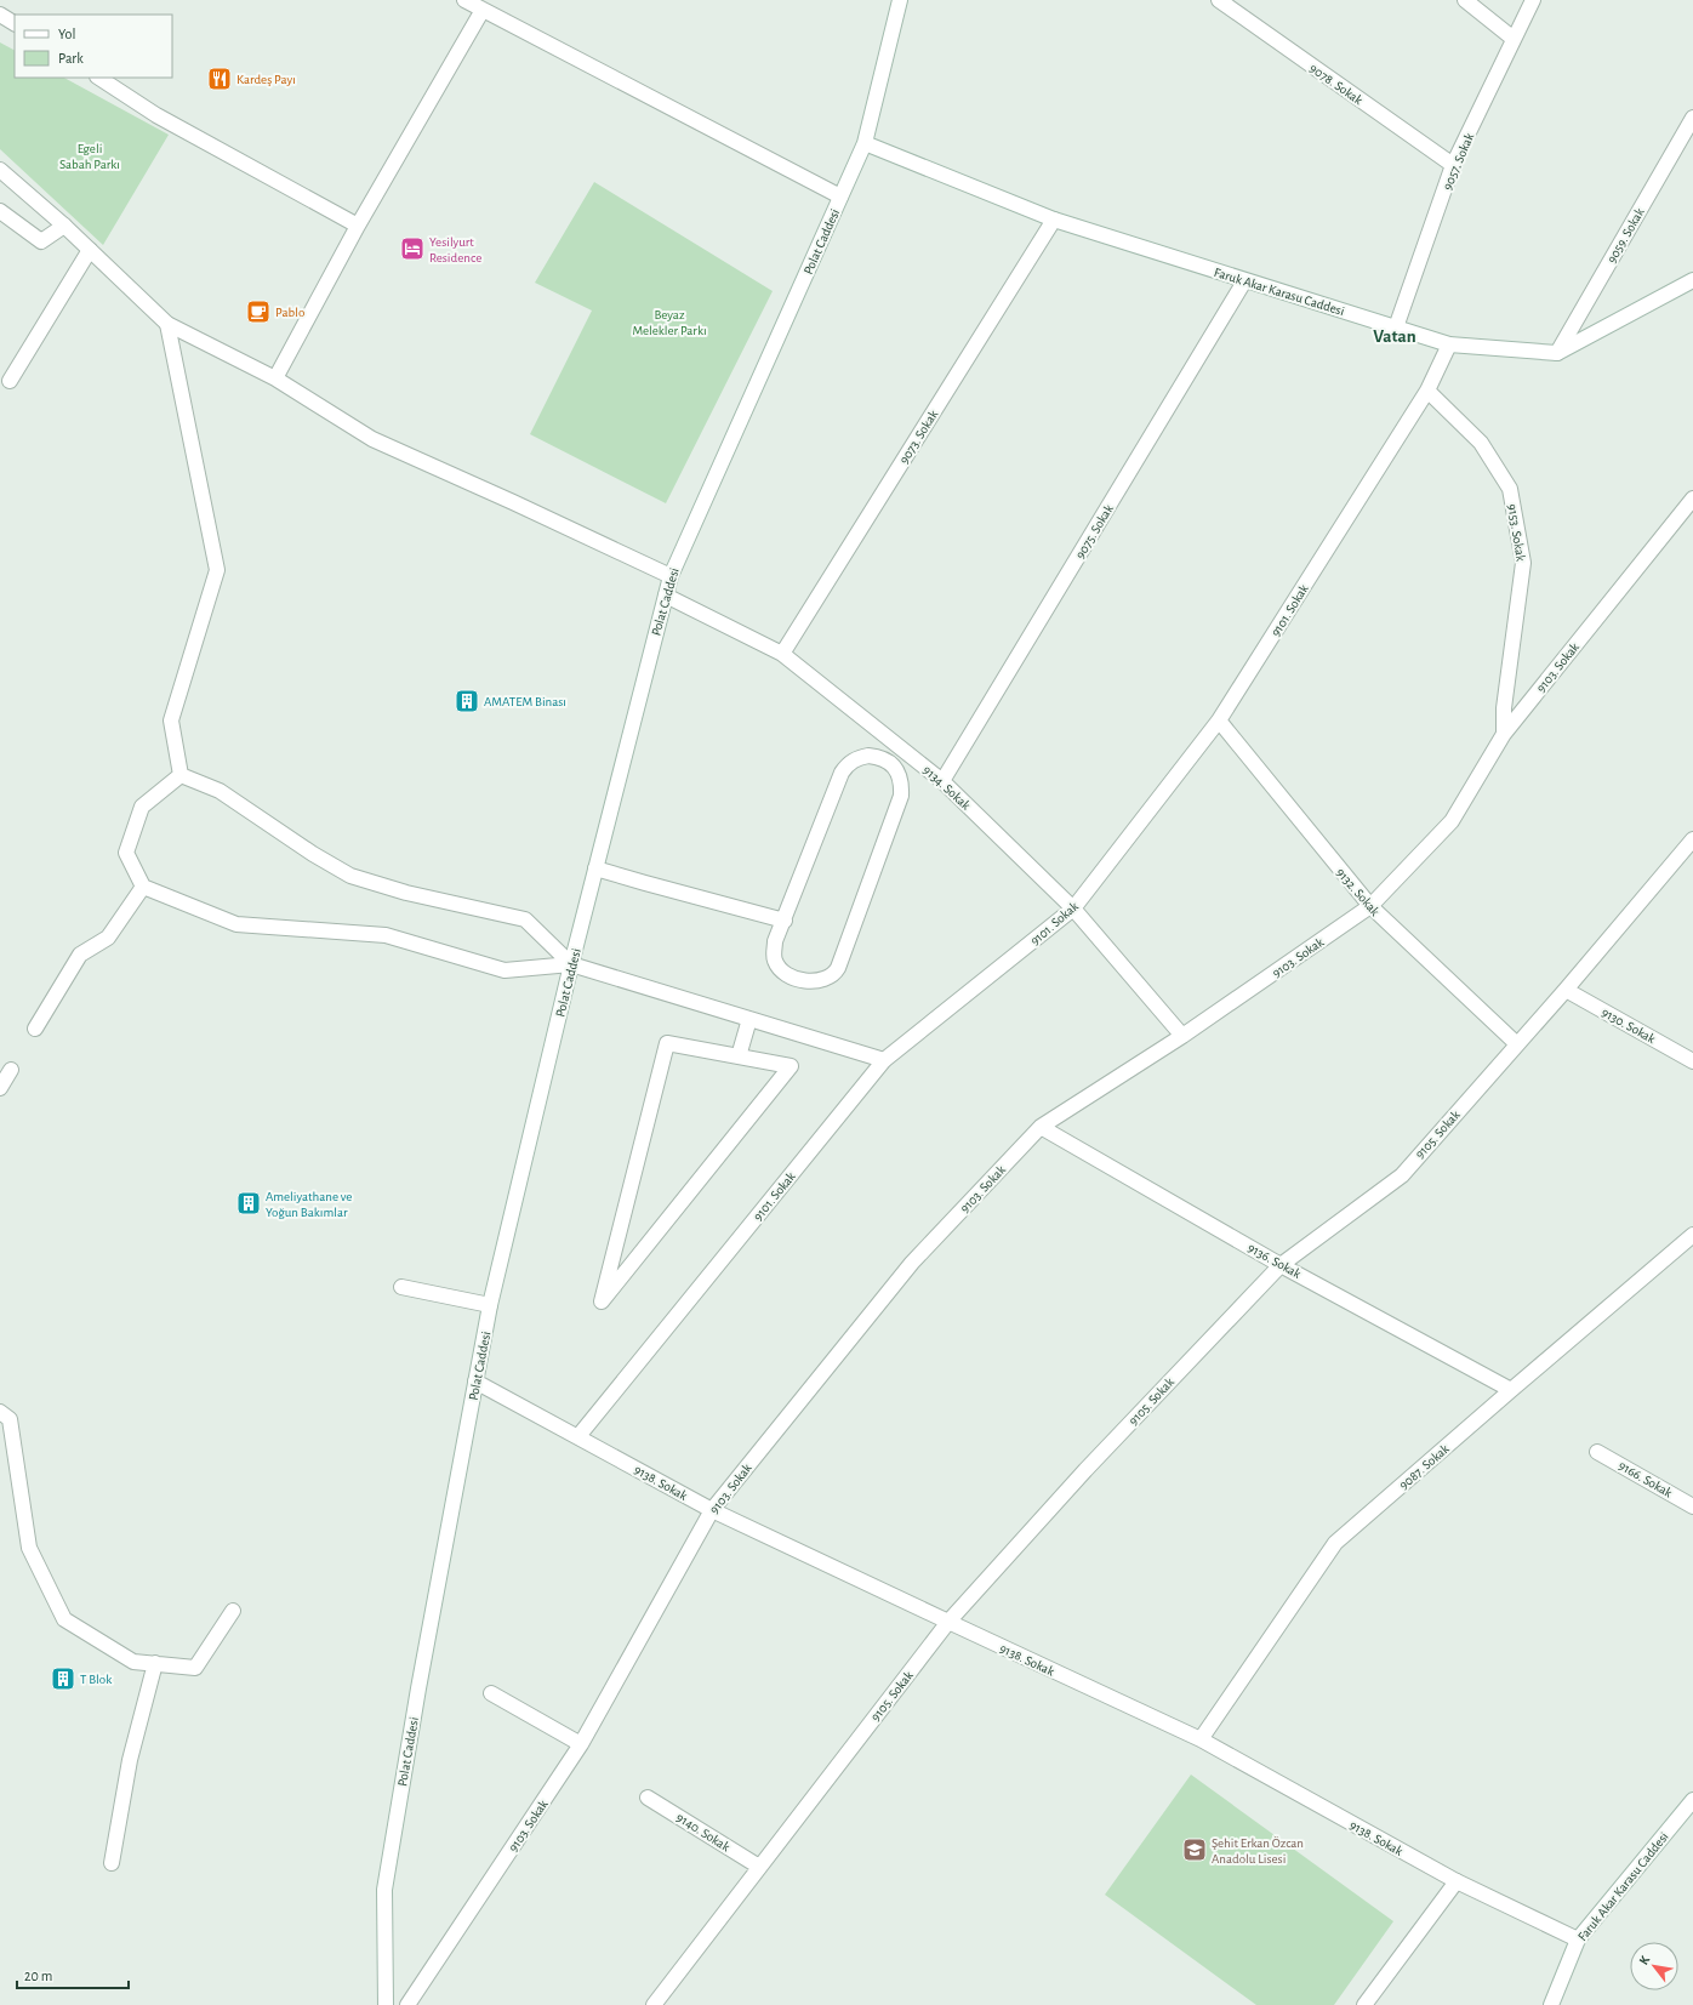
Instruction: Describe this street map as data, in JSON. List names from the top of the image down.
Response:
{
  "streets": {
    "street": [
      "9078. Sokak",
      "9057. Sokak",
      "9059. Sokak",
      "Polat Caddesi",
      "Faruk Akar Karasu Caddesi",
      "9073. Sokak",
      "9075. Sokak",
      "9153. Sokak",
      "9101. Sokak",
      "9103. Sokak",
      "9134. Sokak",
      "9132. Sokak",
      "9130. Sokak",
      "9105. Sokak",
      "9136. Sokak",
      "9087. Sokak",
      "9166. Sokak",
      "9138. Sokak",
      "9140. Sokak"
    ]
  },
  "crossings": [
    ["9078. Sokak", "9057. Sokak"],
    ["9057. Sokak", "Faruk Akar Karasu Caddesi"],
    ["9059. Sokak", "Faruk Akar Karasu Caddesi"],
    ["Polat Caddesi", "Faruk Akar Karasu Caddesi"],
    ["Polat Caddesi", "9134. Sokak"],
    ["Polat Caddesi", "9138. Sokak"],
    ["Faruk Akar Karasu Caddesi", "9073. Sokak"],
    ["Faruk Akar Karasu Caddesi", "9075. Sokak"],
    ["Faruk Akar Karasu Caddesi", "9101. Sokak"],
    ["Faruk Akar Karasu Caddesi", "9138. Sokak"],
    ["9073. Sokak", "9134. Sokak"],
    ["9075. Sokak", "9134. Sokak"],
    ["9153. Sokak", "9101. Sokak"],
    ["9153. Sokak", "9103. Sokak"],
    ["9101. Sokak", "9134. Sokak"],
    ["9101. Sokak", "9132. Sokak"],
    ["9101. Sokak", "9138. Sokak"],
    ["9103. Sokak", "9134. Sokak"],
    ["9103. Sokak", "9132. Sokak"],
    ["9103. Sokak", "9136. Sokak"],
    ["9103. Sokak", "9138. Sokak"],
    ["9132. Sokak", "9105. Sokak"],
    ["9130. Sokak", "9105. Sokak"],
    ["9105. Sokak", "9136. Sokak"],
    ["9105. Sokak", "9138. Sokak"],
    ["9105. Sokak", "9140. Sokak"],
    ["9136. Sokak", "9087. Sokak"],
    ["9087. Sokak", "9138. Sokak"]
  ],
  "districts": ["Vatan"],
  "parks": ["Egeli Sabah Parkı", "Beyaz Melekler Parkı"],
  "places": {
    "restaurant": ["Kardeş Payı"],
    "hotel": ["Yesilyurt Residence"],
    "cafe": ["Pablo"],
    "building": ["AMATEM Binası", "Ameliyathane ve Yoğun Bakımlar", "T Blok"],
    "school or university": ["Şehit Erkan Özcan Anadolu Lisesi"]
  },
  "legend": ["Yol", "Park"],
  "scale_bar": "20 m",
  "north": "top left"
}
